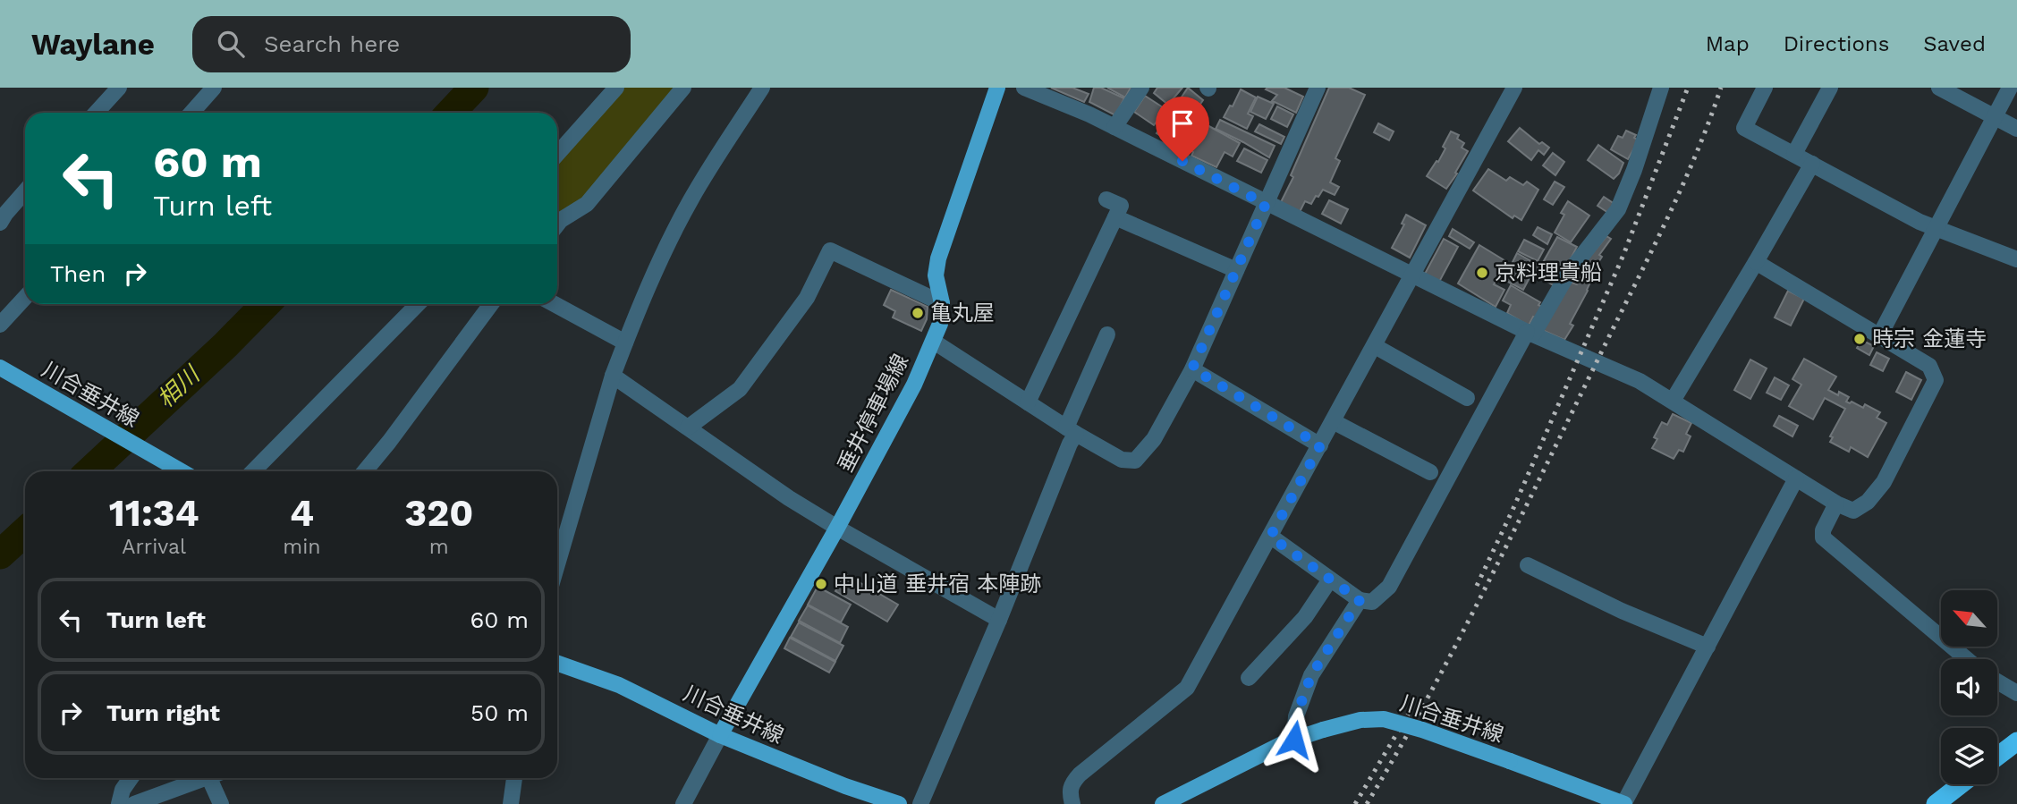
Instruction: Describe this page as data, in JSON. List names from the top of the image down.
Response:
{
  "streets": {
    "main road": ["川合垂井線", "垂井停車場線"]
  },
  "crossings": [
    ["川合垂井線", "垂井停車場線"]
  ],
  "water": ["相川"],
  "places": [
    "京料理貴船",
    "亀丸屋",
    "時宗 金蓮寺",
    "中山道 垂井宿 本陣跡"
  ],
  "north": "top left",
  "page": {
    "header": "Waylane",
    "search": "Search here",
    "nav": ["Map", "Directions", "Saved"],
    "turn": ["60 m", "Turn left"],
    "then": "Then",
    "eta": [
      "11:34",
      "Arrival",
      "4",
      "min",
      "320",
      "m"
    ],
    "list": [
      {
        "name": "Turn left",
        "value": "60 m"
      },
      {
        "name": "Turn right",
        "value": "50 m"
      }
    ]
  }
}
